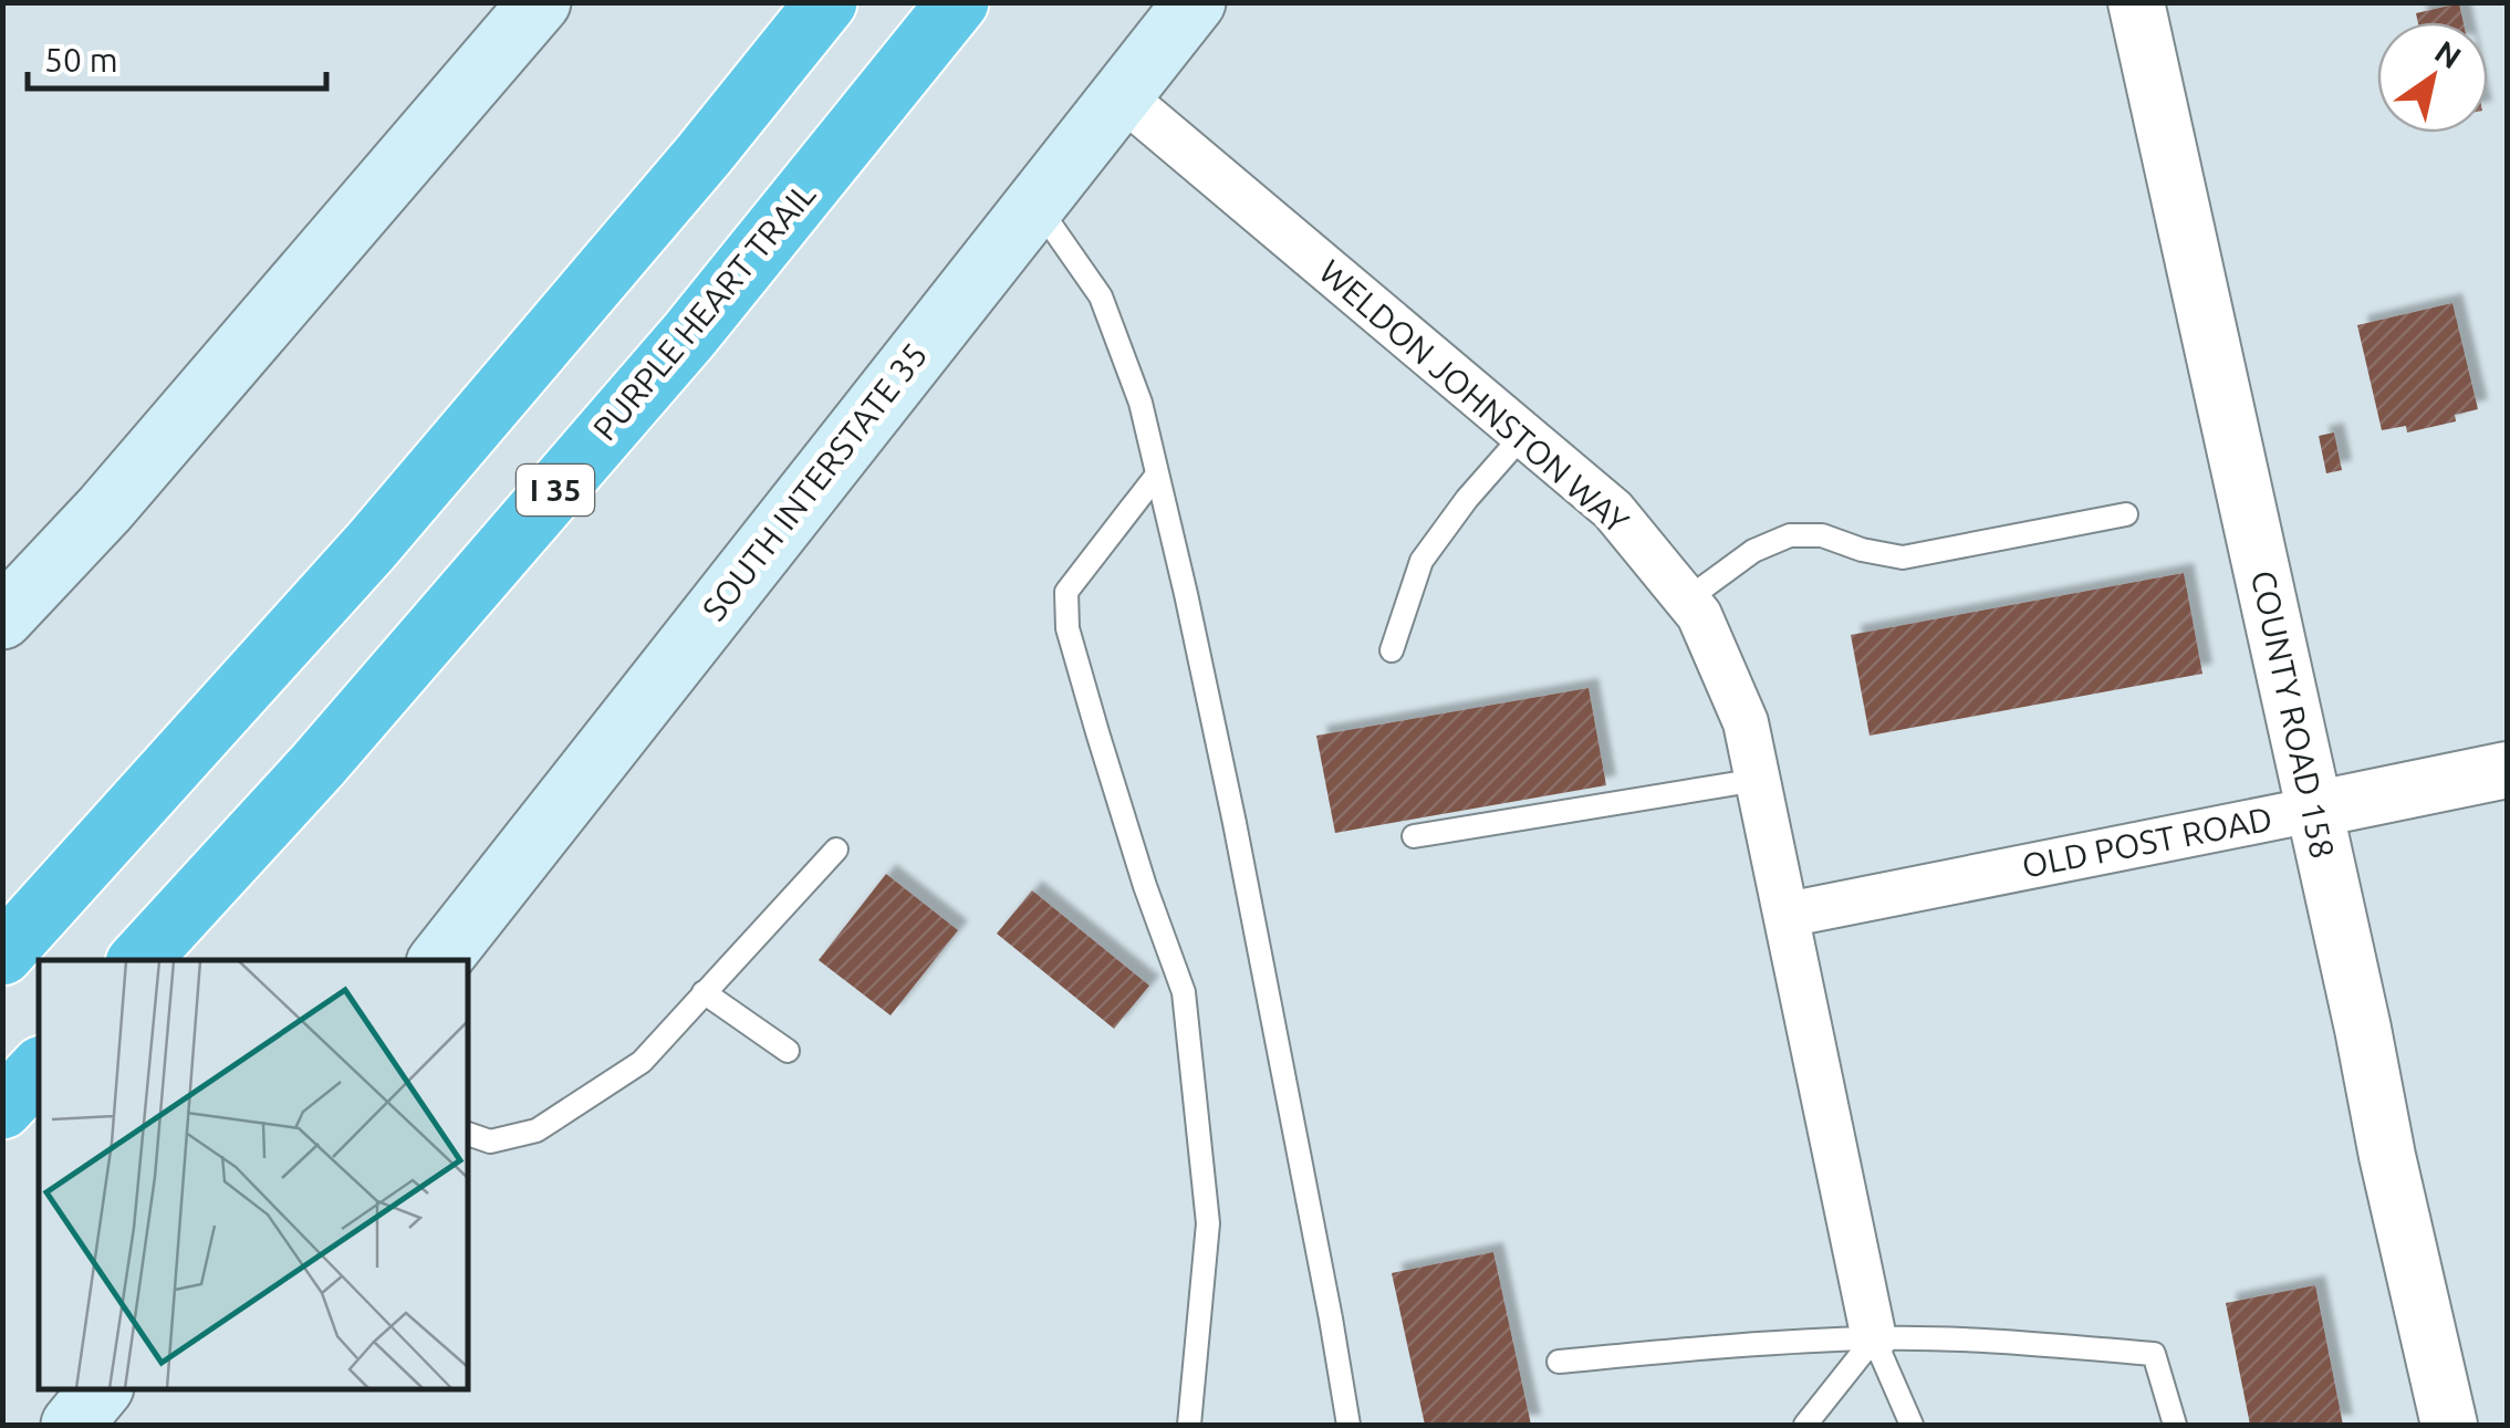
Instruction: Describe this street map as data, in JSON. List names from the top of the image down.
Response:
{
  "streets": {
    "highway": ["PURPLE HEART TRAIL", "I 35"],
    "main road": ["SOUTH INTERSTATE 35"],
    "street": ["WELDON JOHNSTON WAY", "COUNTY ROAD 158", "OLD POST ROAD"]
  },
  "crossings": [
    ["WELDON JOHNSTON WAY", "SOUTH INTERSTATE 35"],
    ["WELDON JOHNSTON WAY", "OLD POST ROAD"],
    ["COUNTY ROAD 158", "OLD POST ROAD"]
  ],
  "scale_bar": "50 m",
  "north": "top right"
}
